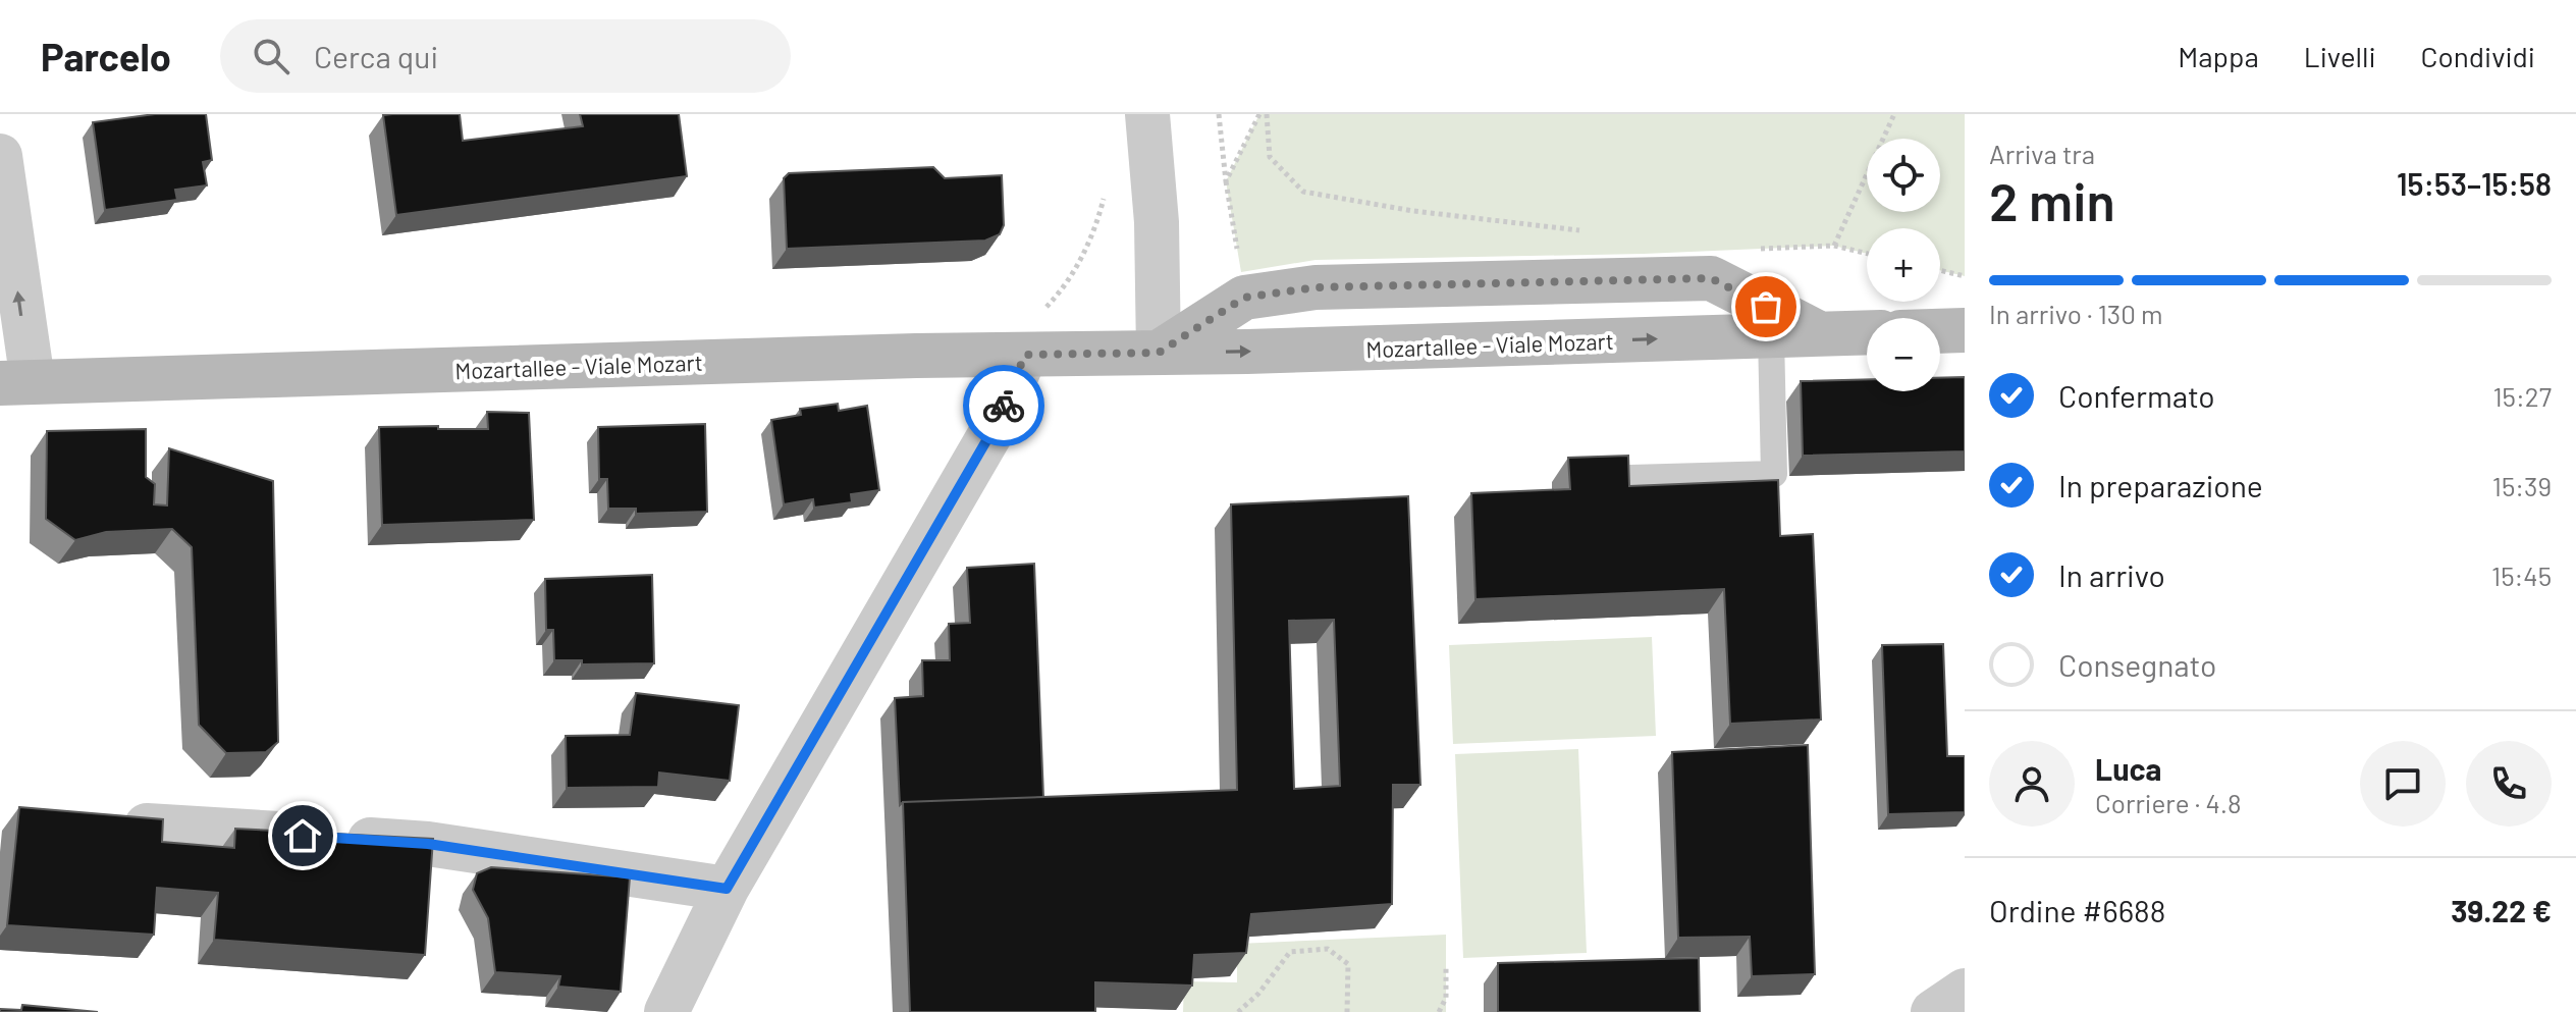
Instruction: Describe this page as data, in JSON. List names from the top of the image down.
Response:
{
  "streets": {
    "street": ["Mozartallee - Viale Mozart"]
  },
  "page": {
    "header": "Parcelo",
    "search": "Cerca qui",
    "nav": ["Mappa", "Livelli", "Condividi"],
    "heading": ["2 min", "Arriva tra", "15:53–15:58"],
    "panel": [
      "Luca",
      "Corriere · 4.8",
      "Ordine #6688",
      "39.22 €"
    ],
    "map_buttons": ["+", "−"],
    "bar": "In arrivo · 130 m",
    "list": [
      ["Confermato", "15:27"],
      ["In preparazione", "15:39"],
      ["In arrivo", "15:45"],
      "Consegnato"
    ]
  }
}
